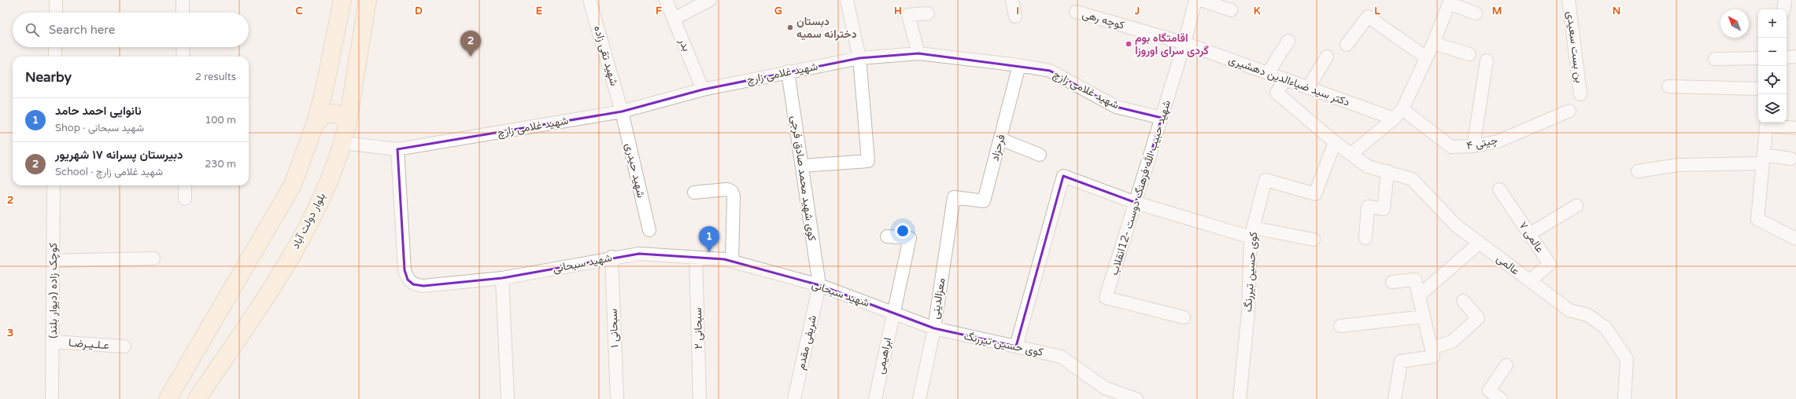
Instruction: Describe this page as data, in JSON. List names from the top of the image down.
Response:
{
  "streets": {
    "main road": ["بلوار دولت آباد"],
    "street": [
      "کوچه رهی",
      "بدر",
      "بن بست سعیدی",
      "شهید تقی زاده",
      "شهید غلامی زارچ",
      "دکتر سید ضیاءالدین دهشیری",
      "چیتی ۴",
      "فرحزاد",
      "شهید حیدری",
      "کوی شهید محمد صادق فرجی",
      "شهید حبیب الله فرهنگ دوست -12انقلاب",
      "عالمی ۷",
      "شهید سبحانی",
      "عالمی",
      "کوی حسین تیررنگ",
      "کوچک زاده (دیوار بلند)",
      "معزالدینی",
      "سبحانی ۱",
      "سبحانی ۲",
      "شریفی مقدم",
      "عـلـیـرضـا",
      "ابراهیمی"
    ]
  },
  "crossings": [
    ["کوچه رهی", "دکتر سید ضیاءالدین دهشیری"],
    ["کوچه رهی", "شهید حبیب الله فرهنگ دوست -12انقلاب"],
    ["بدر", "شهید غلامی زارچ"],
    ["شهید تقی زاده", "شهید غلامی زارچ"],
    ["شهید تقی زاده", "شهید حیدری"],
    ["شهید غلامی زارچ", "فرحزاد"],
    ["شهید غلامی زارچ", "شهید حیدری"],
    ["شهید غلامی زارچ", "کوی شهید محمد صادق فرجی"],
    ["شهید غلامی زارچ", "شهید حبیب الله فرهنگ دوست -12انقلاب"],
    ["شهید غلامی زارچ", "شهید سبحانی"],
    ["دکتر سید ضیاءالدین دهشیری", "شهید حبیب الله فرهنگ دوست -12انقلاب"],
    ["فرحزاد", "معزالدینی"],
    ["کوی شهید محمد صادق فرجی", "شهید سبحانی"],
    ["کوی شهید محمد صادق فرجی", "شریفی مقدم"],
    ["عالمی ۷", "عالمی"],
    ["شهید سبحانی", "کوی حسین تیررنگ"],
    ["شهید سبحانی", "معزالدینی"],
    ["شهید سبحانی", "سبحانی ۱"],
    ["شهید سبحانی", "سبحانی ۲"],
    ["شهید سبحانی", "شریفی مقدم"],
    ["شهید سبحانی", "ابراهیمی"],
    ["کوی حسین تیررنگ", "معزالدینی"],
    ["کوچک زاده (دیوار بلند)", "عـلـیـرضـا"]
  ],
  "places": ["دبستان دخترانه سمیه", "اقامتگاه بوم گردی سرای اوروزا"],
  "north": "top left",
  "page": {
    "map_buttons": ["+", "−"],
    "search": "Search here",
    "pins": ["2", "1"],
    "heading": ["Nearby", "2 results"],
    "list": [
      {
        "mark": "1",
        "name": "نانوایی احمد حامد",
        "note": "Shop · شهید سبحانی",
        "value": "100 m"
      },
      {
        "mark": "2",
        "name": "دبیرستان پسرانه ۱۷ شهریور",
        "note": "School · شهید غلامی زارچ",
        "value": "230 m"
      }
    ]
  },
  "grid": {
    "columns": [
      "C",
      "D",
      "E",
      "F",
      "G",
      "H",
      "I",
      "J",
      "K",
      "L",
      "M",
      "N"
    ],
    "rows": ["2", "3"]
  }
}
